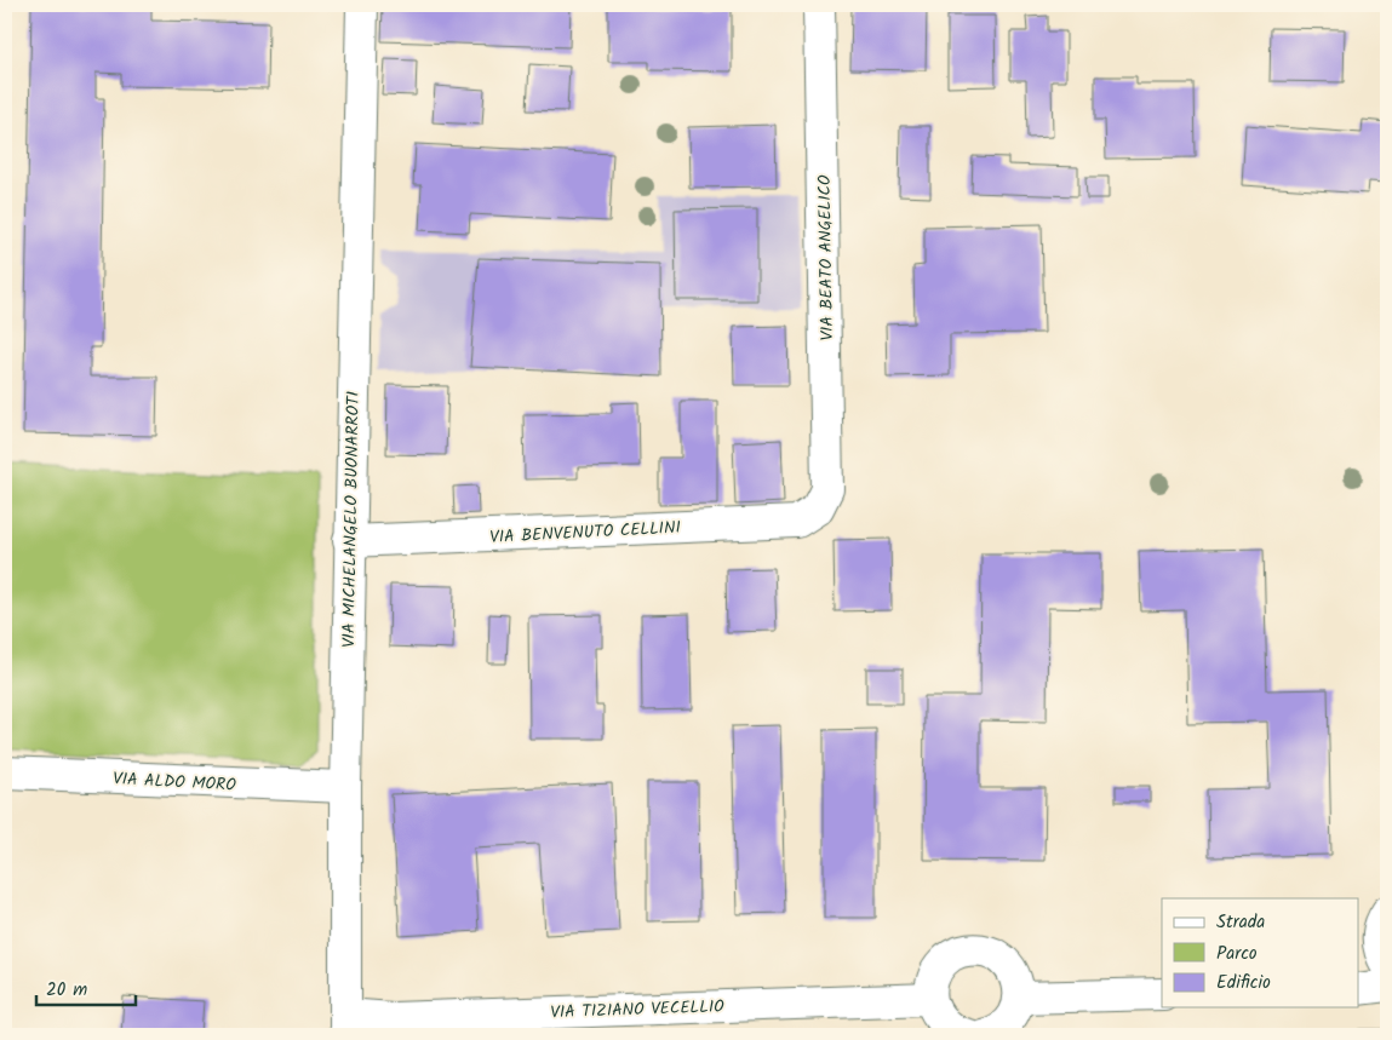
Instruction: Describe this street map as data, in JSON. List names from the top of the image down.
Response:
{
  "streets": {
    "street": [
      "VIA BEATO ANGELICO",
      "VIA MICHELANGELO BUONARROTI",
      "VIA BENVENUTO CELLINI",
      "VIA ALDO MORO",
      "VIA TIZIANO VECELLIO"
    ]
  },
  "crossings": [
    ["VIA BEATO ANGELICO", "VIA BENVENUTO CELLINI"],
    ["VIA MICHELANGELO BUONARROTI", "VIA BENVENUTO CELLINI"],
    ["VIA MICHELANGELO BUONARROTI", "VIA ALDO MORO"],
    ["VIA MICHELANGELO BUONARROTI", "VIA TIZIANO VECELLIO"]
  ],
  "legend": ["Strada", "Parco", "Edificio"],
  "scale_bar": "20 m"
}
